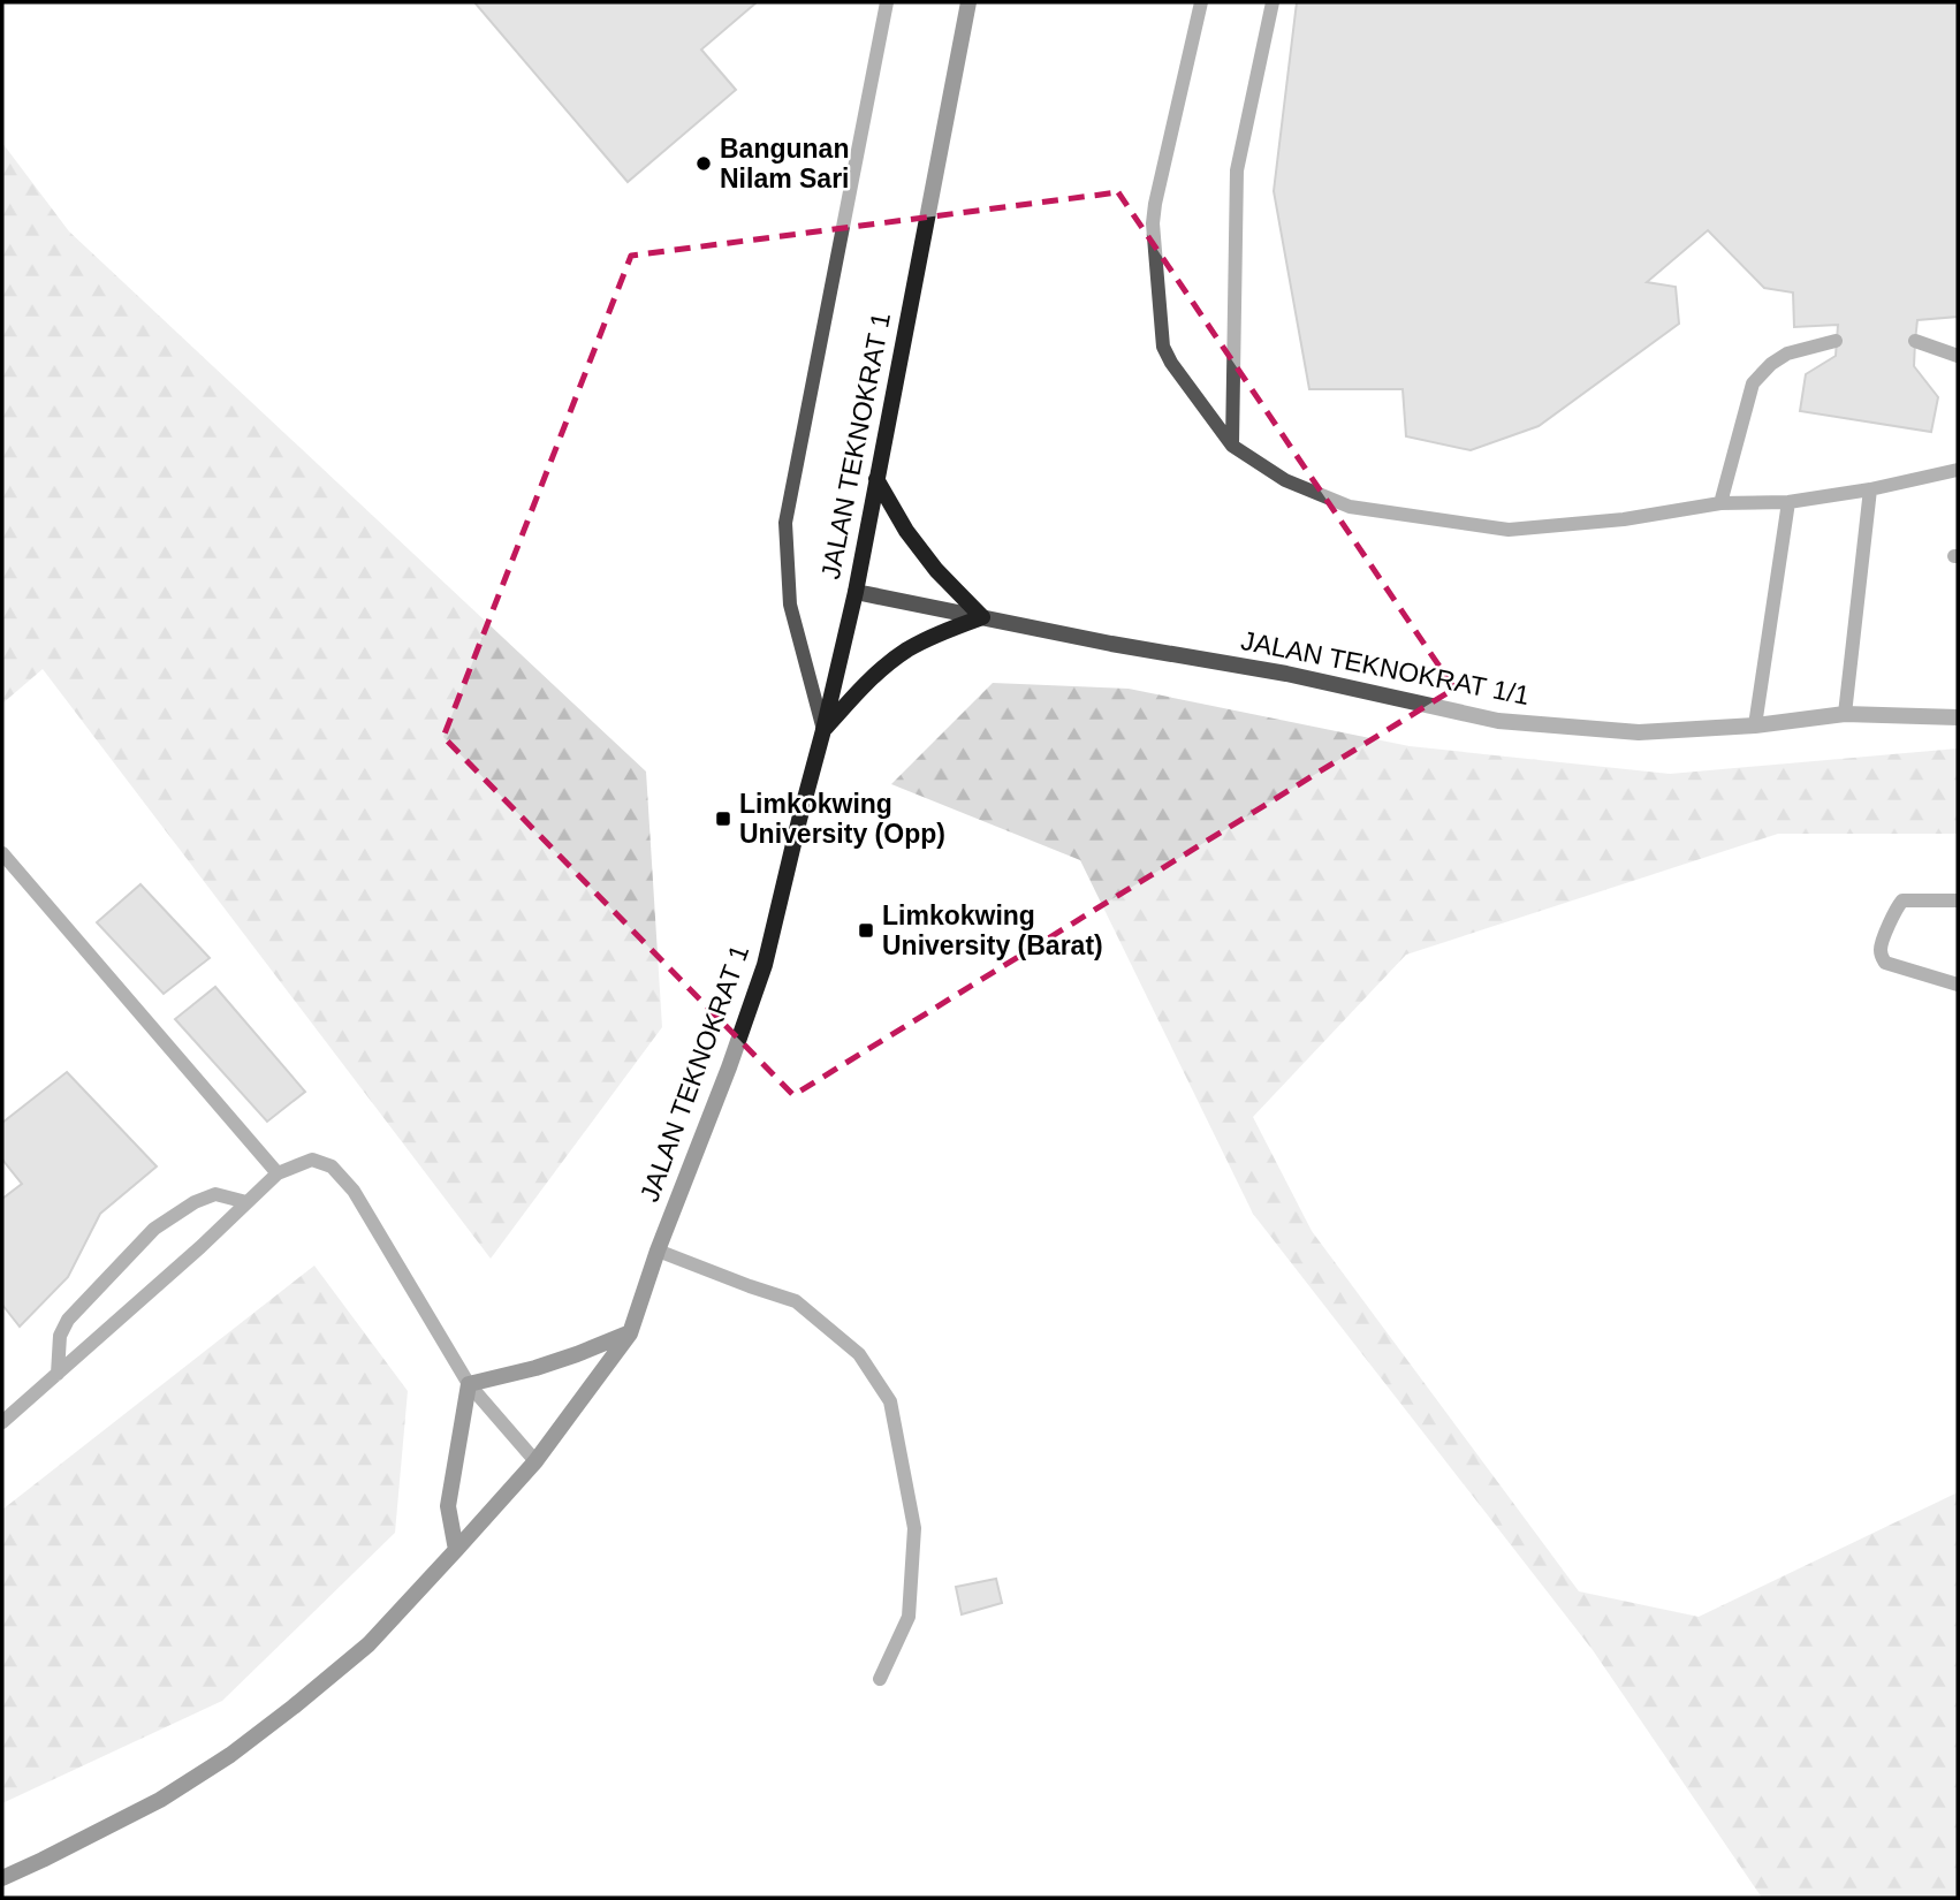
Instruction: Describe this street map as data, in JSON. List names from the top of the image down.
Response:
{
  "streets": {
    "main road": ["JALAN TEKNOKRAT 1"],
    "street": ["JALAN TEKNOKRAT 1/1"]
  },
  "crossings": [
    ["JALAN TEKNOKRAT 1", "JALAN TEKNOKRAT 1/1"]
  ],
  "places": {
    "other": ["Bangunan Nilam Sari"],
    "transit": ["Limkokwing University (Opp)", "Limkokwing University (Barat)"]
  }
}
